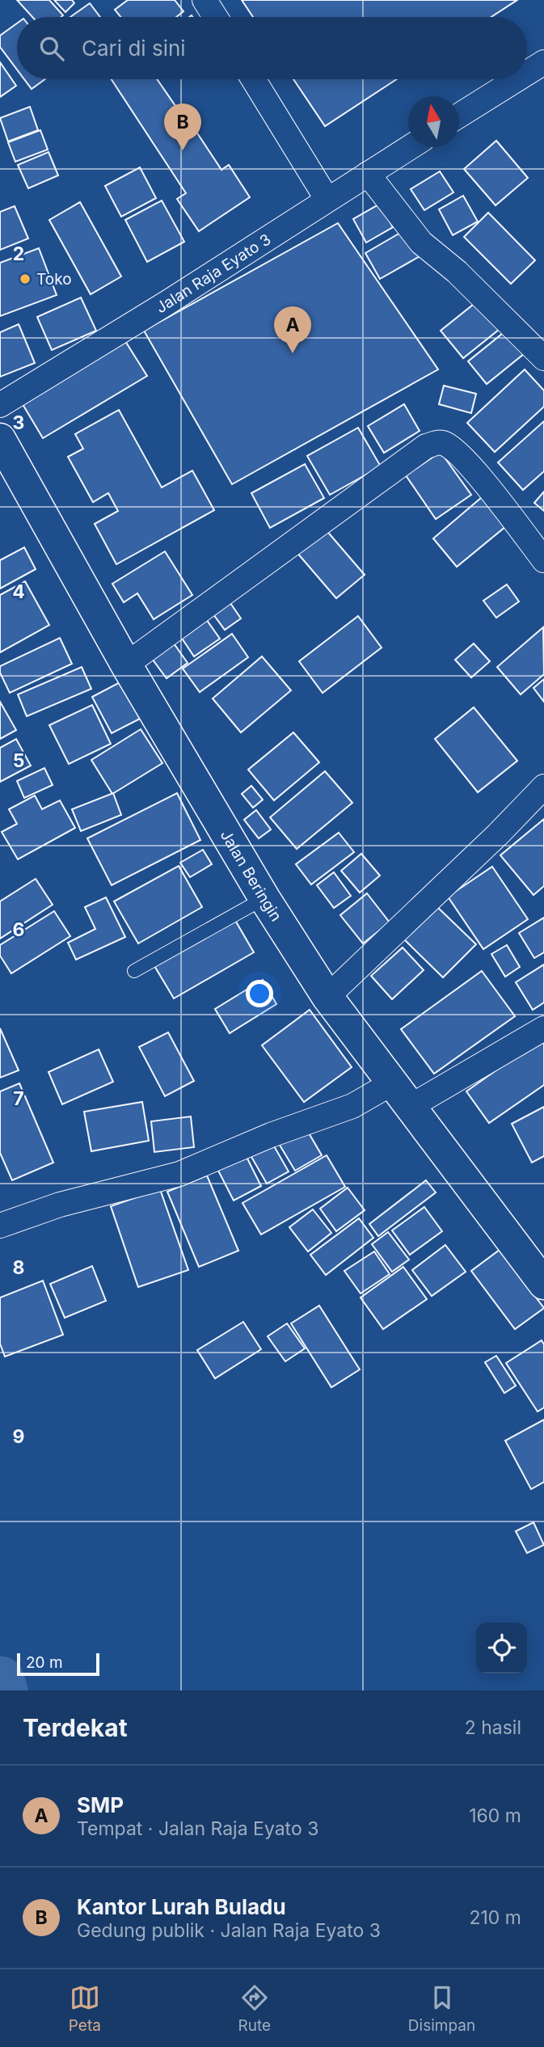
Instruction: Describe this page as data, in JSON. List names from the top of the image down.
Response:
{
  "streets": {
    "street": ["Jalan Raja Eyato 3", "Jalan Beringin"]
  },
  "places": ["Toko"],
  "scale_bar": "20 m",
  "north": "top",
  "page": {
    "search": "Cari di sini",
    "pins": ["B", "A"],
    "scale": "20 m",
    "heading": ["Terdekat", "2 hasil"],
    "list": [
      {
        "mark": "A",
        "name": "SMP",
        "note": "Tempat · Jalan Raja Eyato 3",
        "value": "160 m"
      },
      {
        "mark": "B",
        "name": "Kantor Lurah Buladu",
        "note": "Gedung publik · Jalan Raja Eyato 3",
        "value": "210 m"
      }
    ],
    "nav": ["Peta", "Rute", "Disimpan"]
  },
  "grid": {
    "rows": [
      "2",
      "3",
      "4",
      "5",
      "6",
      "7",
      "8",
      "9"
    ]
  }
}
